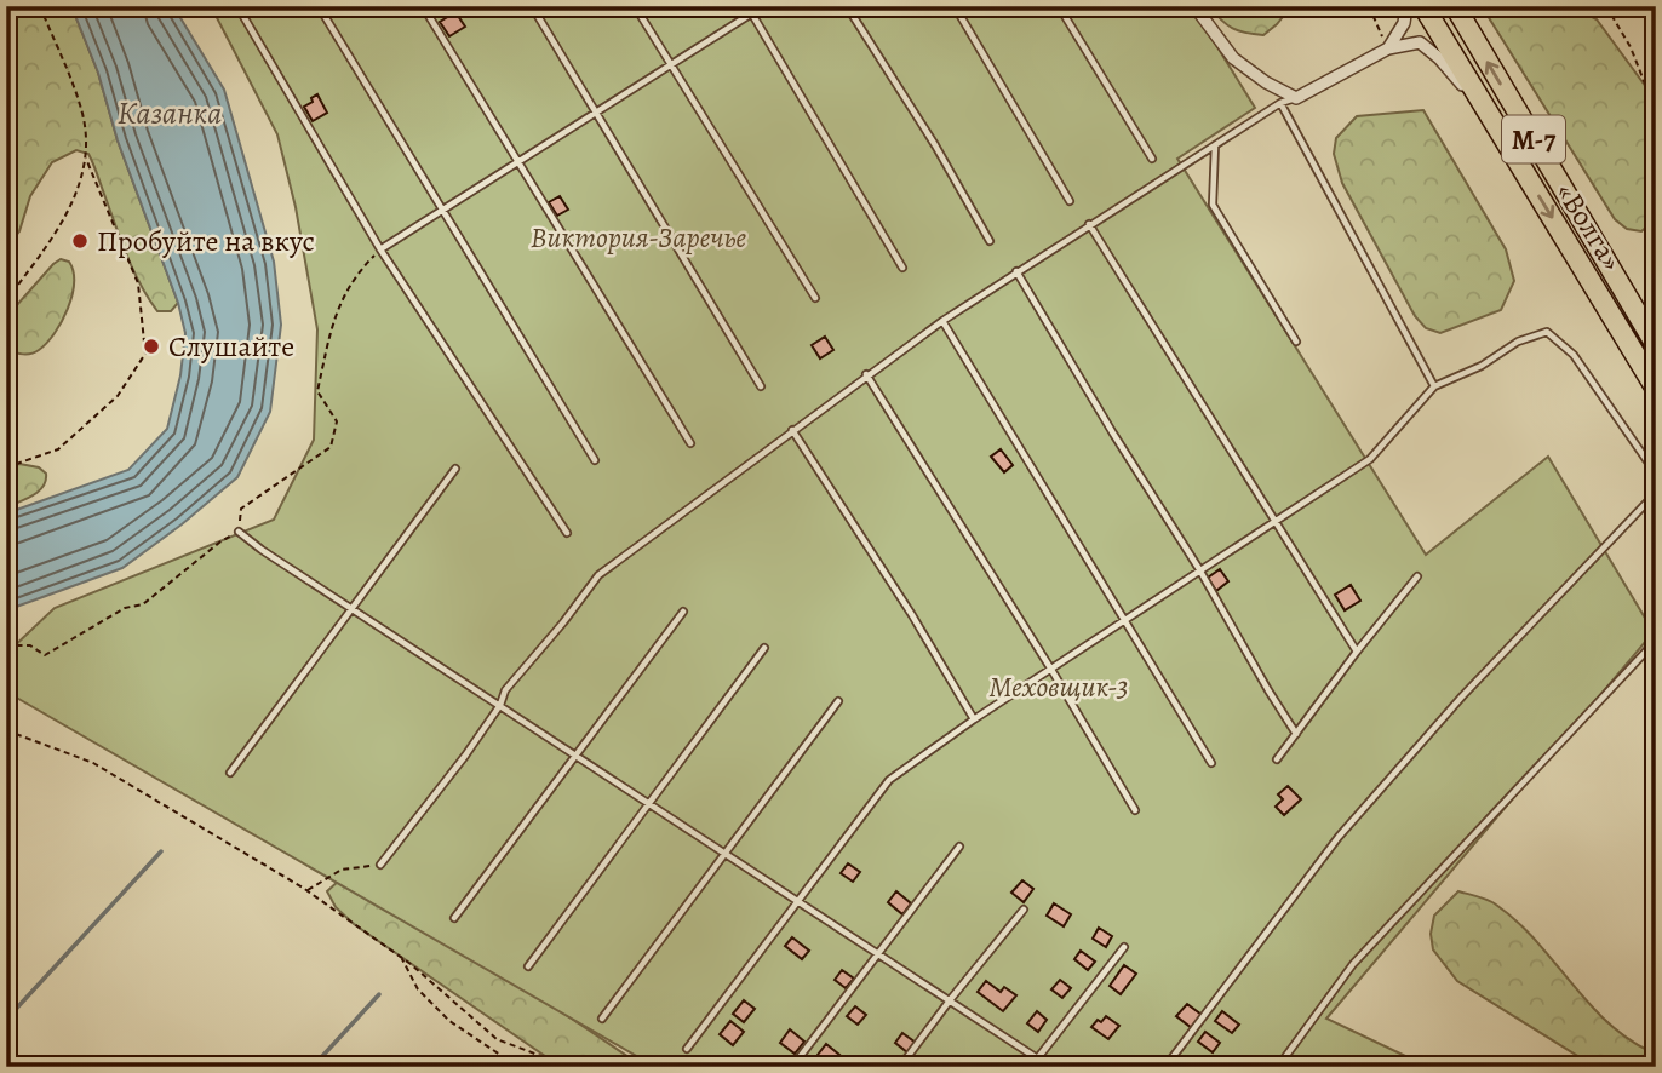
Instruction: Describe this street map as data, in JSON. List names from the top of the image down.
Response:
{
  "streets": {
    "highway": ["М-7", "«Волга»"]
  },
  "water": ["Казанка"],
  "parks": ["Виктория-Заречье", "Меховщик-3"],
  "places": ["Пробуйте на вкус", "Слушайте"]
}
